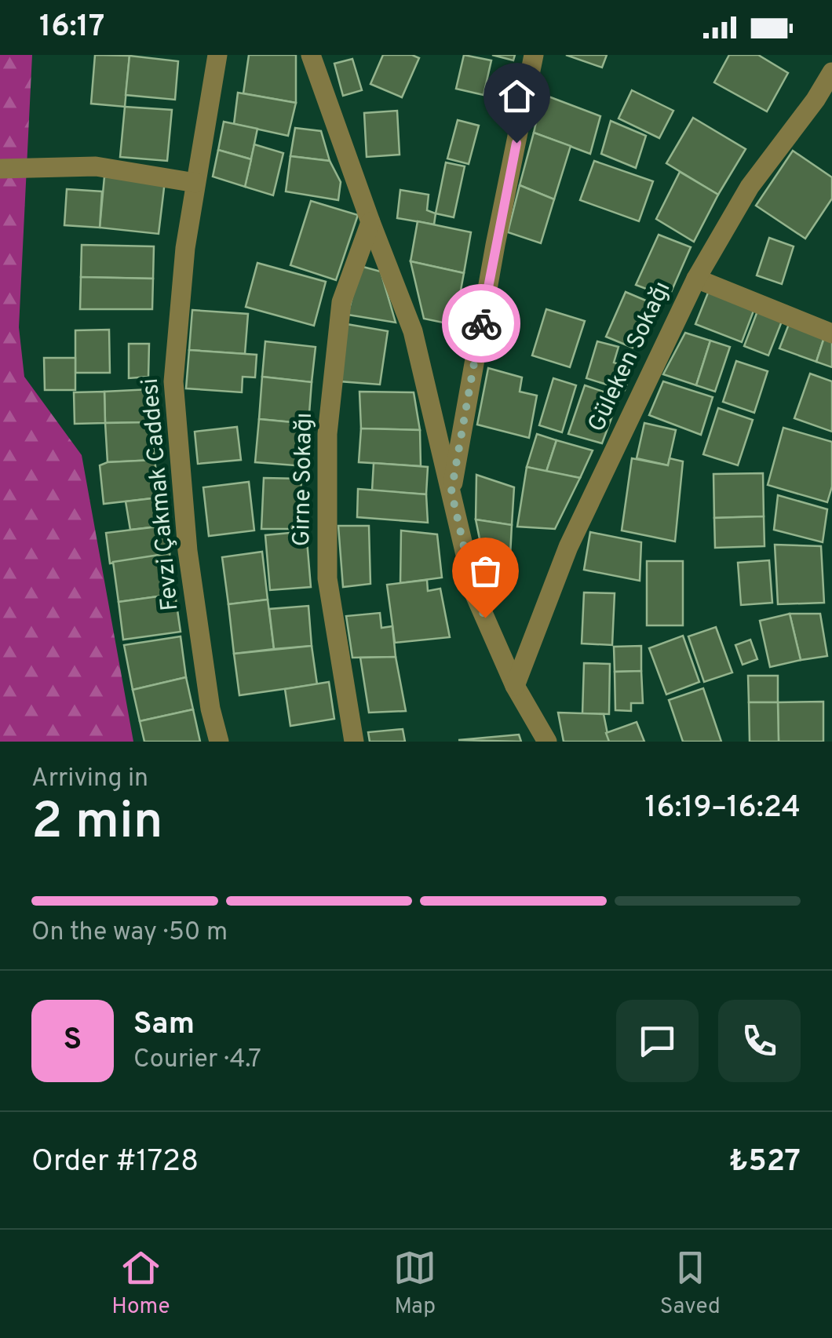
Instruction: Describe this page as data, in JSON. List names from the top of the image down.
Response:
{
  "streets": {
    "street": ["Güleken Sokağı", "Girne Sokağı", "Fevzi Çakmak Caddesi"]
  },
  "page": {
    "status": "16:17",
    "heading": ["2 min", "Arriving in", "16:19–16:24"],
    "panel": [
      "Sam",
      "Courier · 4.7",
      "Order #1728",
      "₺527"
    ],
    "bar": "On the way · 50 m",
    "round": "S",
    "tabs": ["Home", "Map", "Saved"]
  }
}
